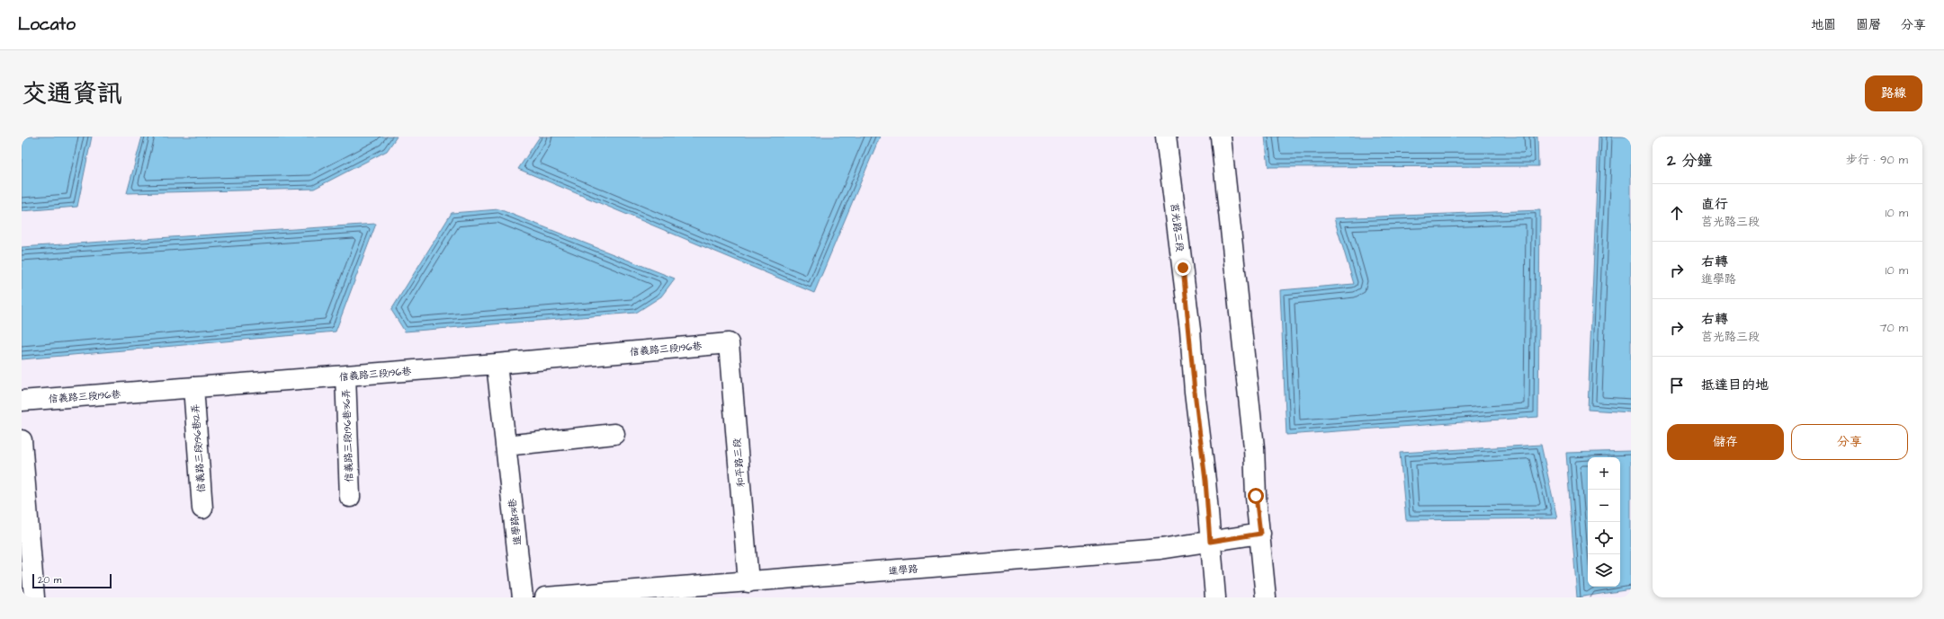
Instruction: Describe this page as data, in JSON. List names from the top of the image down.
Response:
{
  "streets": {
    "street": [
      "莒光路三段",
      "信義路三段196巷",
      "信義路三段196巷36弄",
      "信義路三段196巷12弄",
      "和平路三段",
      "進學路131巷",
      "進學路"
    ]
  },
  "crossings": [
    ["莒光路三段", "進學路"],
    ["信義路三段196巷", "信義路三段196巷36弄"],
    ["信義路三段196巷", "信義路三段196巷12弄"],
    ["信義路三段196巷", "和平路三段"],
    ["信義路三段196巷", "進學路131巷"],
    ["和平路三段", "進學路"]
  ],
  "scale_bar": "20 m",
  "page": {
    "header": "Locato",
    "nav": ["地圖", "圖層", "分享"],
    "title": "交通資訊",
    "buttons": [
      "路線",
      ["儲存", "分享"]
    ],
    "heading": ["2 分鐘", "步行 · 90 m"],
    "list": [
      ["直行", "莒光路三段", "10 m"],
      ["右轉", "進學路", "10 m"],
      ["右轉", "莒光路三段", "70 m"],
      "抵達目的地"
    ],
    "map_buttons": ["+", "−"],
    "scale": "20 m"
  }
}
